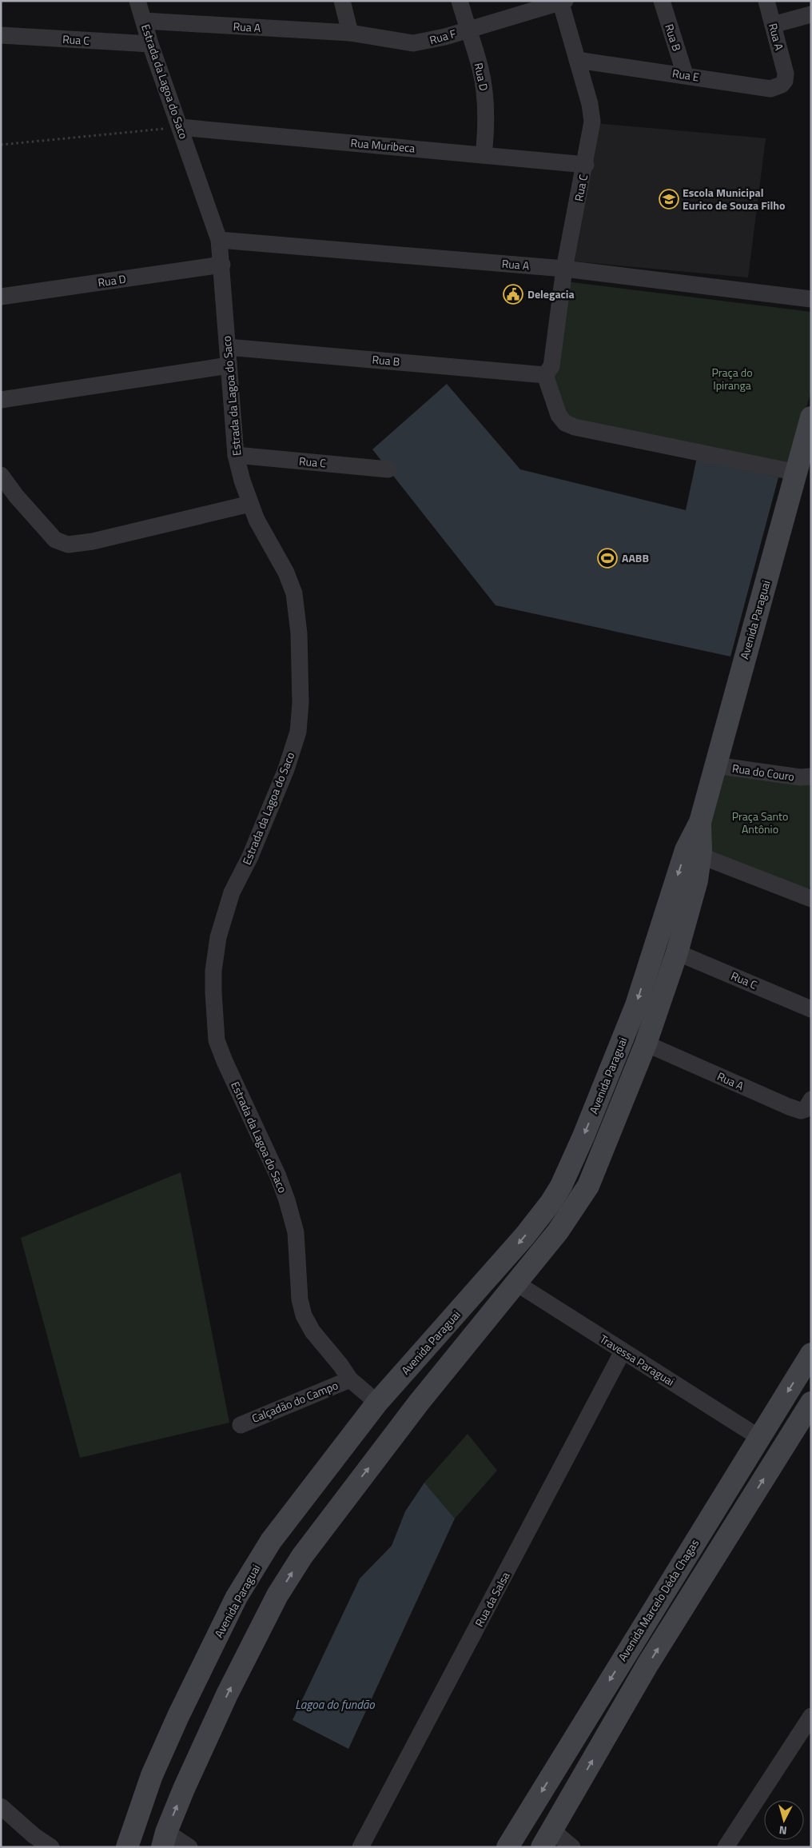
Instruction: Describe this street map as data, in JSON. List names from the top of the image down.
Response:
{
  "streets": {
    "street": [
      "Rua A",
      "Rua F",
      "Rua B",
      "Rua C",
      "Rua E",
      "Rua D",
      "Estrada da Lagoa do Saco",
      "Rua Muribeca",
      "Avenida Paraguai",
      "Rua do Couro",
      "Travessa Paraguai",
      "Calçadão do Campo",
      "Rua da Salsa",
      "Avenida Marcelo Déda Chagas"
    ]
  },
  "crossings": [
    ["Rua A", "Rua F"],
    ["Rua A", "Rua C"],
    ["Rua A", "Rua E"],
    ["Rua A", "Estrada da Lagoa do Saco"],
    ["Rua A", "Avenida Paraguai"],
    ["Rua F", "Rua C"],
    ["Rua F", "Rua D"],
    ["Rua B", "Rua C"],
    ["Rua B", "Rua E"],
    ["Rua B", "Estrada da Lagoa do Saco"],
    ["Rua C", "Rua E"],
    ["Rua C", "Estrada da Lagoa do Saco"],
    ["Rua C", "Rua Muribeca"],
    ["Rua C", "Avenida Paraguai"],
    ["Rua D", "Estrada da Lagoa do Saco"],
    ["Rua D", "Rua Muribeca"],
    ["Estrada da Lagoa do Saco", "Rua Muribeca"],
    ["Estrada da Lagoa do Saco", "Avenida Paraguai"],
    ["Estrada da Lagoa do Saco", "Calçadão do Campo"],
    ["Avenida Paraguai", "Rua do Couro"],
    ["Avenida Paraguai", "Travessa Paraguai"],
    ["Travessa Paraguai", "Rua da Salsa"],
    ["Travessa Paraguai", "Avenida Marcelo Déda Chagas"]
  ],
  "water": ["Lagoa do fundão"],
  "parks": ["Praça do Ipiranga", "Praça Santo Antônio"],
  "places": {
    "school or university": ["Escola Municipal Eurico de Souza Filho"],
    "public building": ["Delegacia"],
    "sports": ["AABB"]
  },
  "north": "bottom"
}
